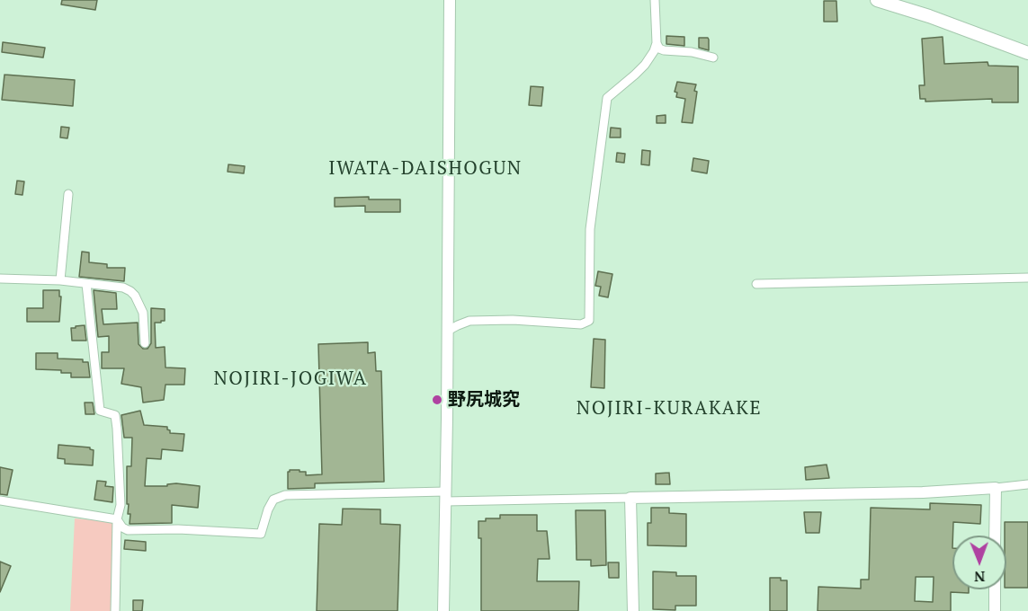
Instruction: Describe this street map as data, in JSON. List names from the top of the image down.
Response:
{
  "districts": ["IWATA-DAISHOGUN", "NOJIRI-JOGIWA", "NOJIRI-KURAKAKE"],
  "places": ["野尻城究"],
  "north": "bottom"
}
